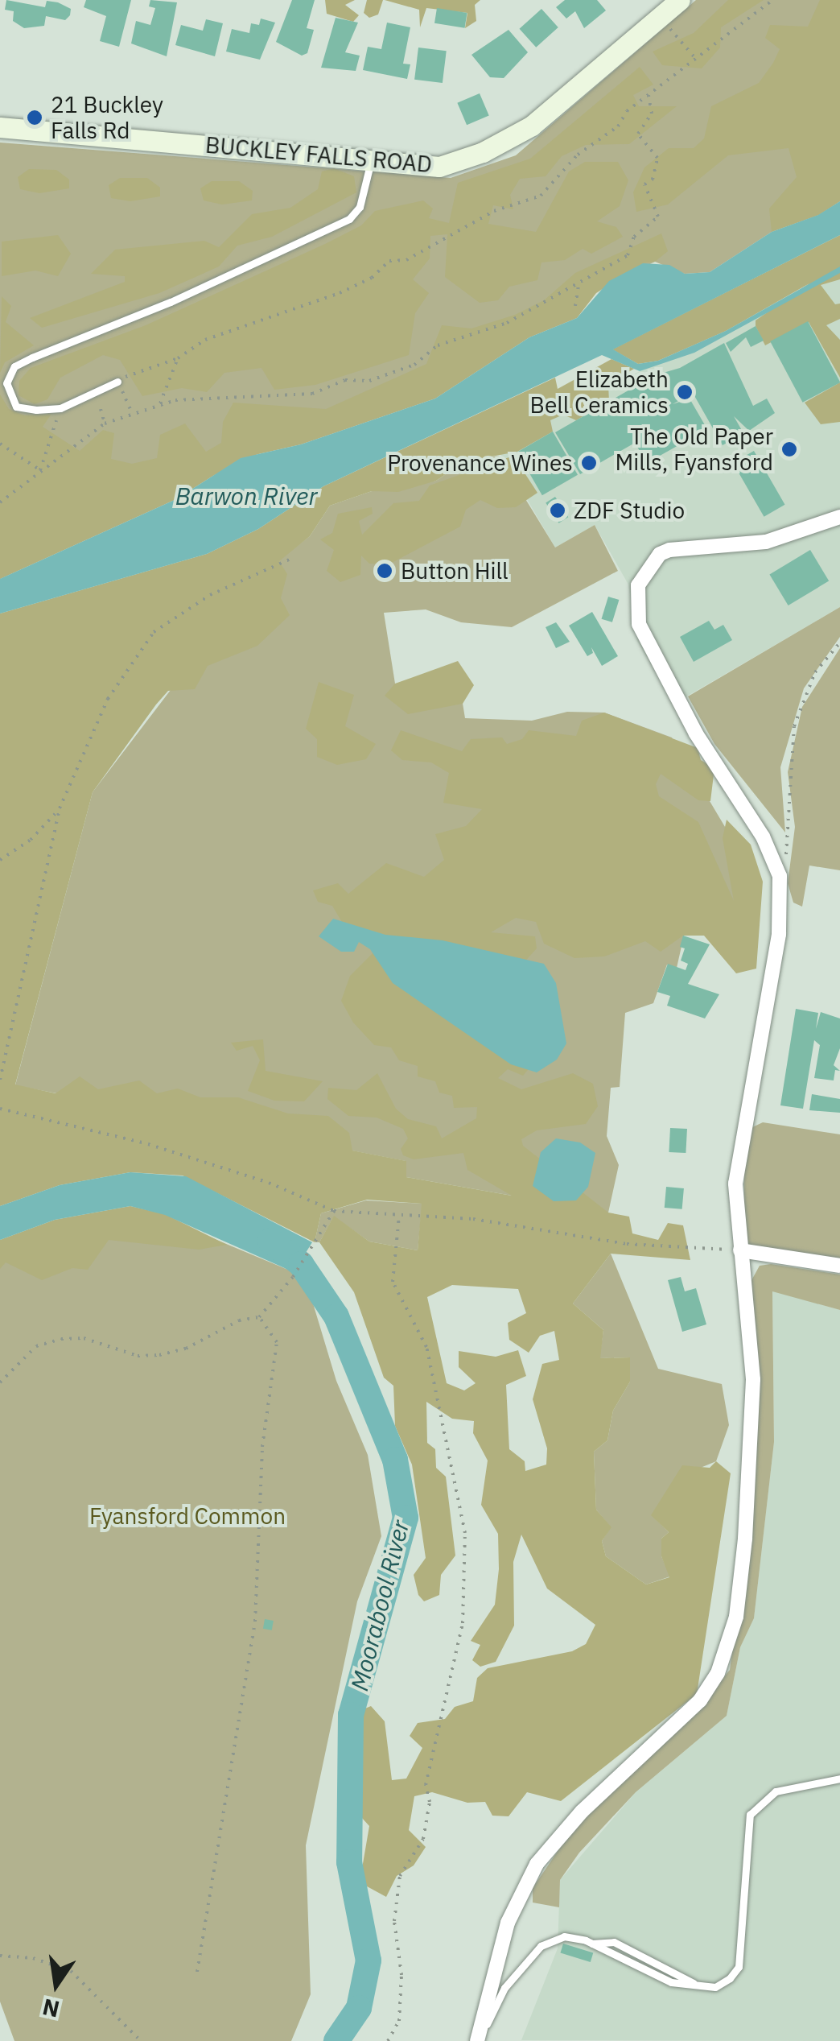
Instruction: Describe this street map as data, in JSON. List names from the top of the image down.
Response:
{
  "streets": {
    "street": ["BUCKLEY FALLS ROAD"]
  },
  "water": ["Barwon River", "Moorabool River"],
  "parks": ["Fyansford Common"],
  "places": [
    "21 Buckley Falls Rd",
    "Elizabeth Bell Ceramics",
    "The Old Paper Mills, Fyansford",
    "Provenance Wines",
    "ZDF Studio",
    "Button Hill"
  ],
  "north": "bottom"
}
